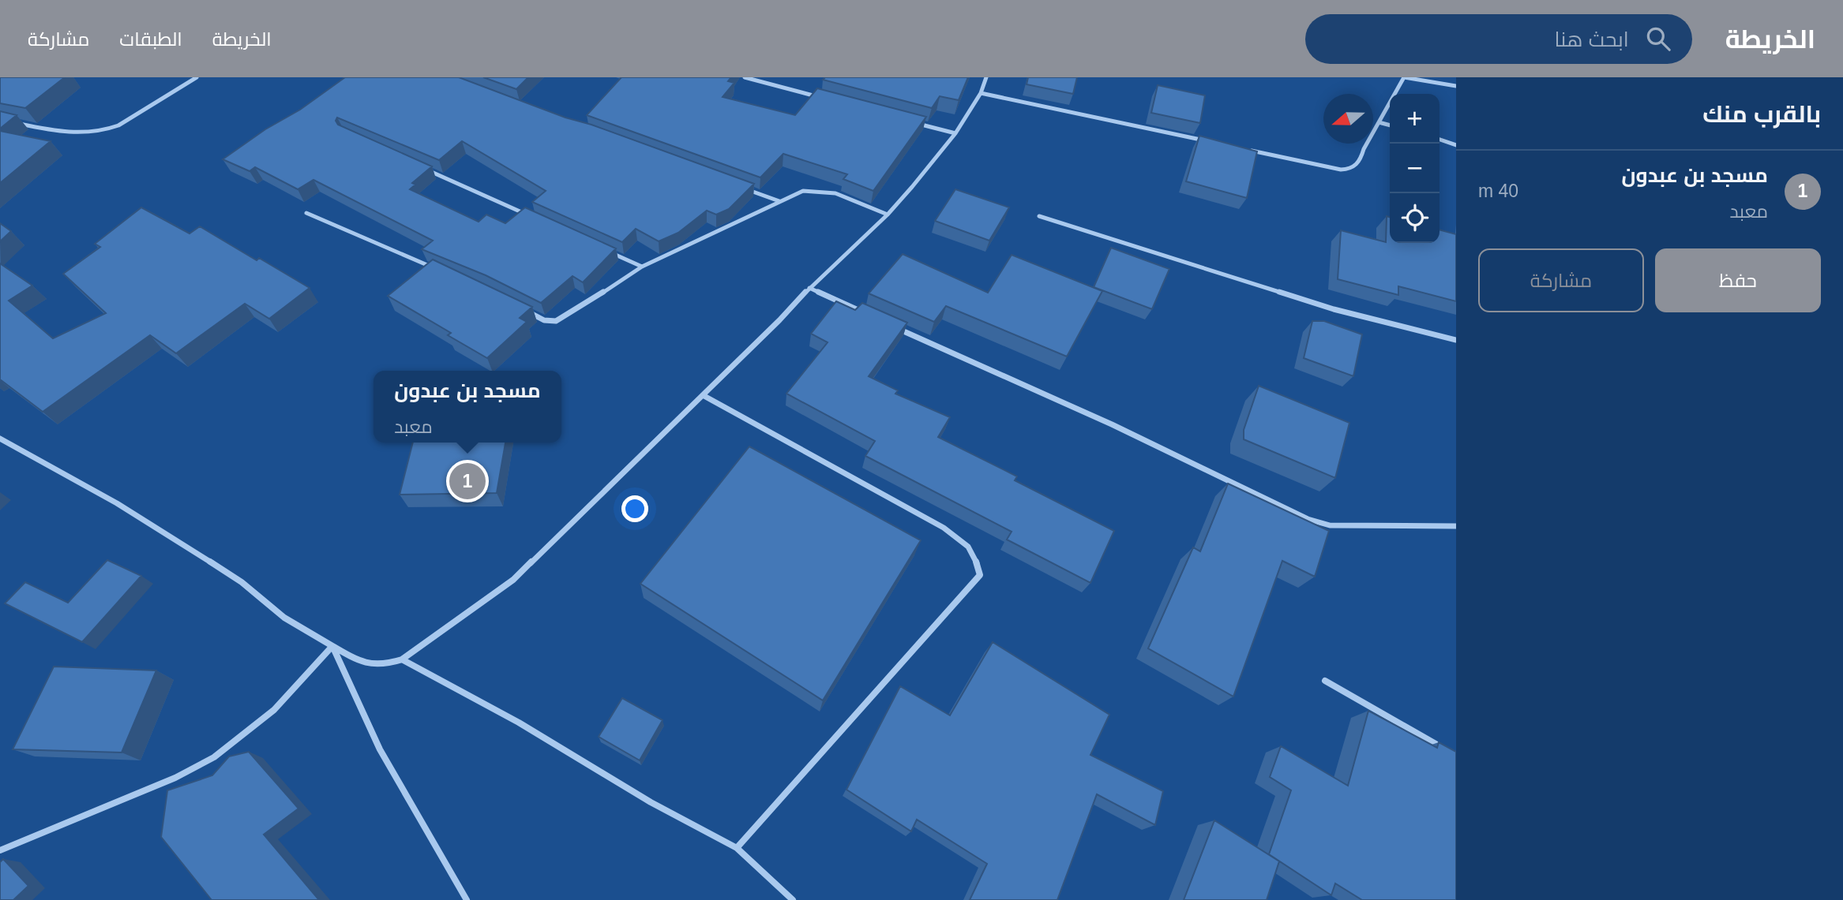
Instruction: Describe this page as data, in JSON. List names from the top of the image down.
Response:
{
  "north": "left",
  "page": {
    "header": "الخريطة",
    "search": "ابحث هنا",
    "nav": ["الخريطة", "الطبقات", "مشاركة"],
    "heading": "بالقرب منك",
    "map_buttons": ["+", "−"],
    "list": [
      {
        "mark": "1",
        "name": "مسجد بن عبدون",
        "note": "معبد",
        "value": "40 m"
      }
    ],
    "buttons": ["حفظ", "مشاركة"],
    "popup": ["مسجد بن عبدون", "معبد"],
    "pins": "1"
  }
}
